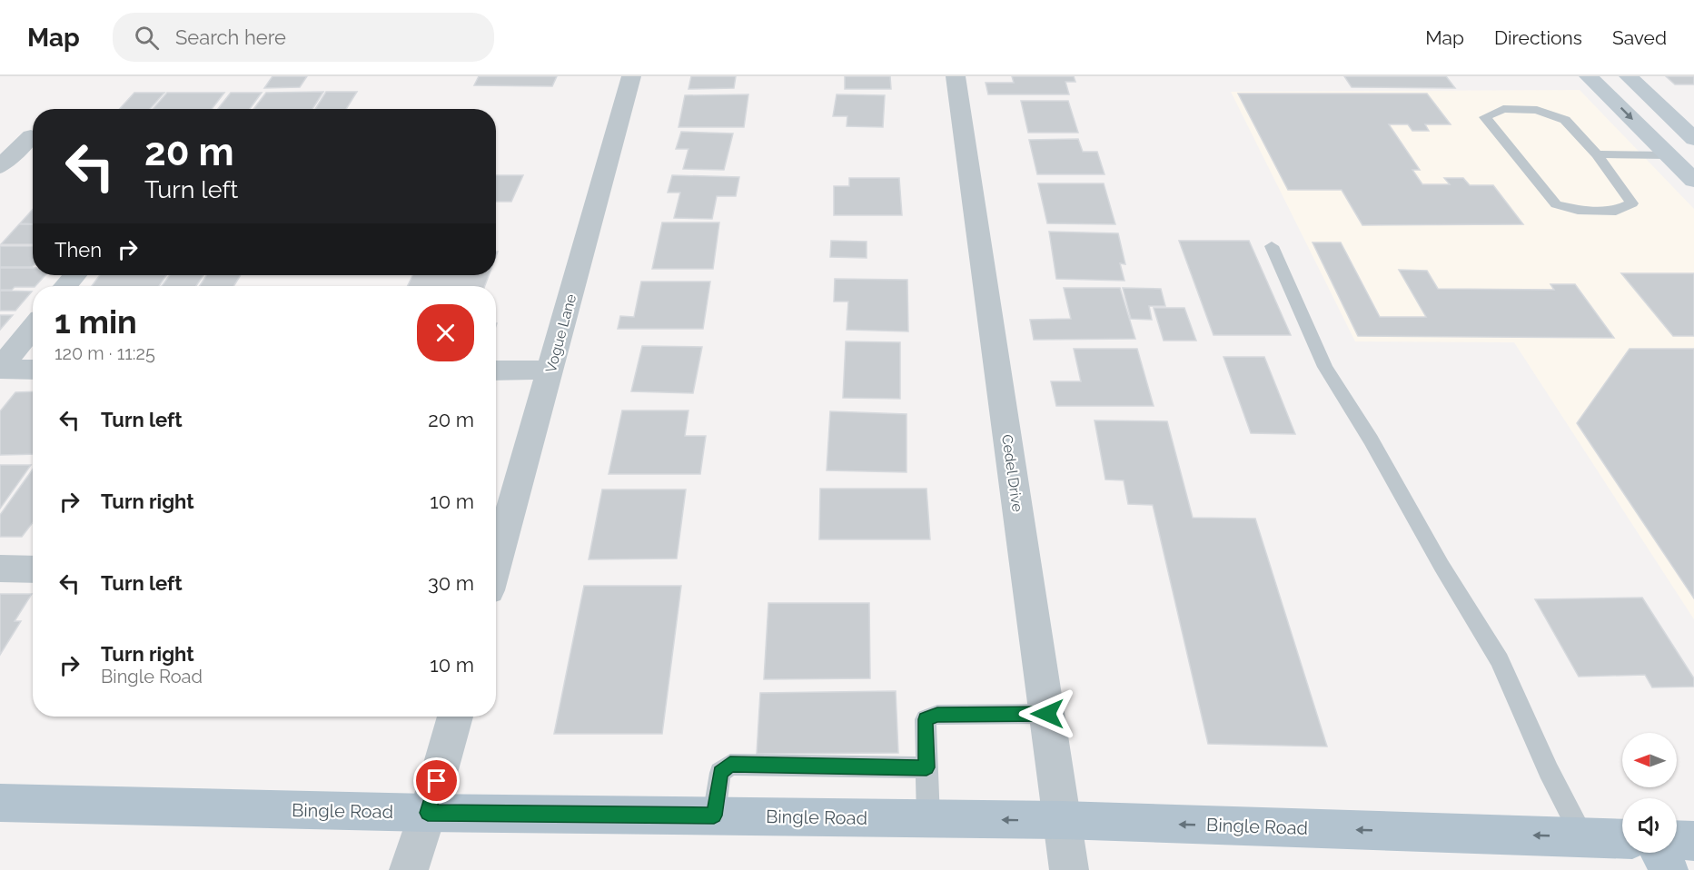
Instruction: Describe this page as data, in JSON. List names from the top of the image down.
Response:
{
  "streets": {
    "main road": ["Bingle Road"],
    "street": ["Vogue Lane", "Cedel Drive"]
  },
  "crossings": [
    ["Cedel Drive", "Bingle Road"]
  ],
  "one_way": ["Bingle Road"],
  "north": "left",
  "page": {
    "header": "Map",
    "search": "Search here",
    "nav": ["Map", "Directions", "Saved"],
    "turn": ["20 m", "Turn left"],
    "then": "Then",
    "heading": ["1 min", "120 m · 11:25"],
    "list": [
      {
        "name": "Turn left",
        "value": "20 m"
      },
      {
        "name": "Turn right",
        "value": "10 m"
      },
      {
        "name": "Turn left",
        "value": "30 m"
      },
      {
        "name": "Turn right",
        "note": "Bingle Road",
        "value": "10 m"
      }
    ]
  }
}
